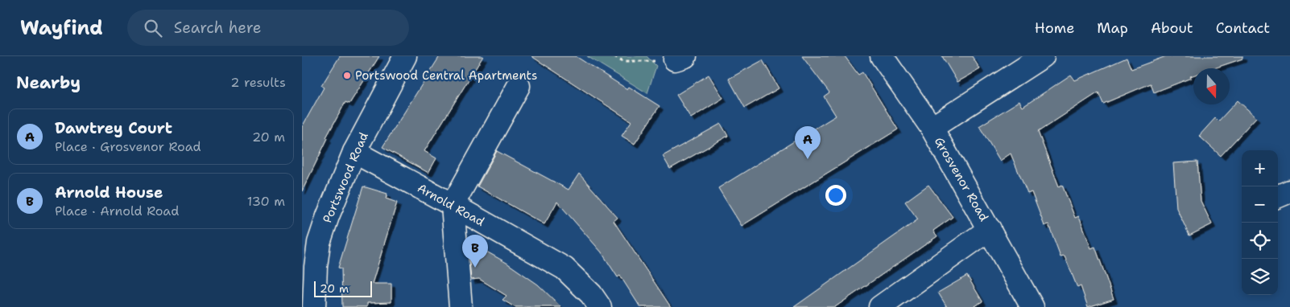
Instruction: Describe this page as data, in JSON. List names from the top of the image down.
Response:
{
  "streets": {
    "street": ["Portswood Road", "Grosvenor Road", "Arnold Road"]
  },
  "crossings": [
    ["Portswood Road", "Arnold Road"]
  ],
  "places": ["Portswood Central Apartments"],
  "scale_bar": "20 m",
  "north": "bottom",
  "page": {
    "header": "Wayfind",
    "search": "Search here",
    "nav": [
      "Home",
      "Map",
      "About",
      "Contact"
    ],
    "heading": ["Nearby", "2 results"],
    "list": [
      {
        "mark": "A",
        "name": "Dawtrey Court",
        "note": "Place · Grosvenor Road",
        "value": "20 m"
      },
      {
        "mark": "B",
        "name": "Arnold House",
        "note": "Place · Arnold Road",
        "value": "130 m"
      }
    ],
    "pins": ["A", "B"],
    "map_buttons": ["+", "−"],
    "scale": "20 m"
  }
}
